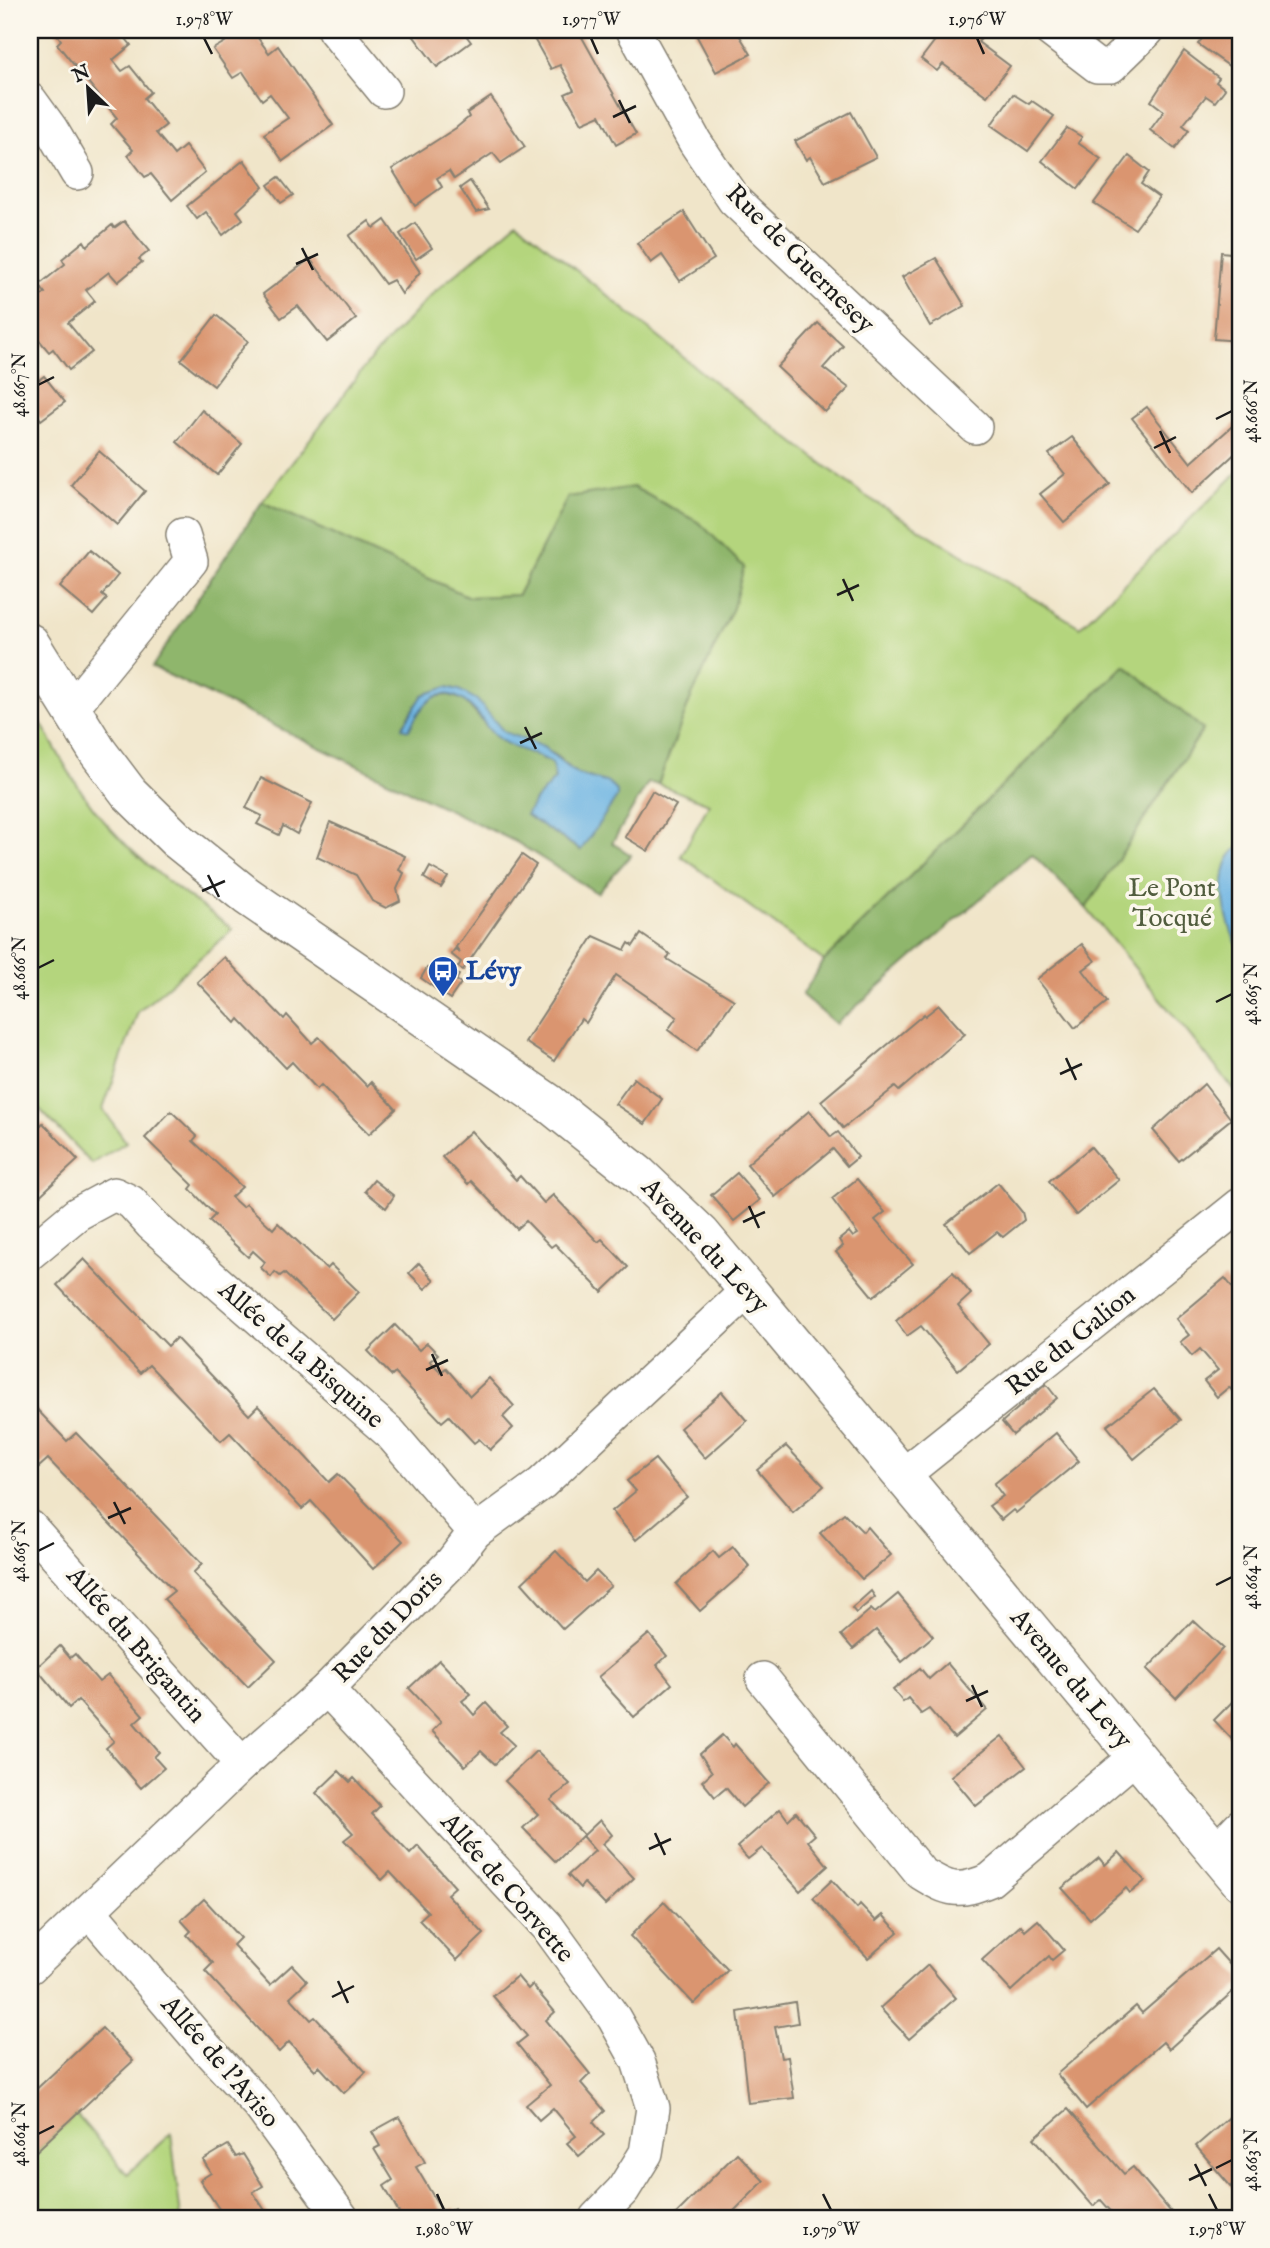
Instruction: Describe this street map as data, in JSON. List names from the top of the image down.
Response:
{
  "streets": {
    "street": [
      "Rue de Guernesey",
      "Avenue du Levy",
      "Rue du Galion",
      "Allée de la Bisquine",
      "Rue du Doris",
      "Allée du Brigantin",
      "Allée de Corvette",
      "Allée de l'Aviso"
    ]
  },
  "crossings": [
    ["Avenue du Levy", "Rue du Galion"],
    ["Avenue du Levy", "Rue du Doris"],
    ["Allée de la Bisquine", "Rue du Doris"],
    ["Rue du Doris", "Allée du Brigantin"],
    ["Rue du Doris", "Allée de Corvette"],
    ["Rue du Doris", "Allée de l'Aviso"]
  ],
  "parks": ["Le Pont Tocqué"],
  "places": {
    "bus stop": ["Lévy"]
  },
  "north": "top left",
  "coordinates": [
    "1.978°W",
    "1.977°W",
    "1.976°W",
    "48.667°N",
    "48.666°N",
    "48.665°N",
    "48.664°N",
    "48.663°N",
    "1.980°W",
    "1.979°W"
  ]
}
